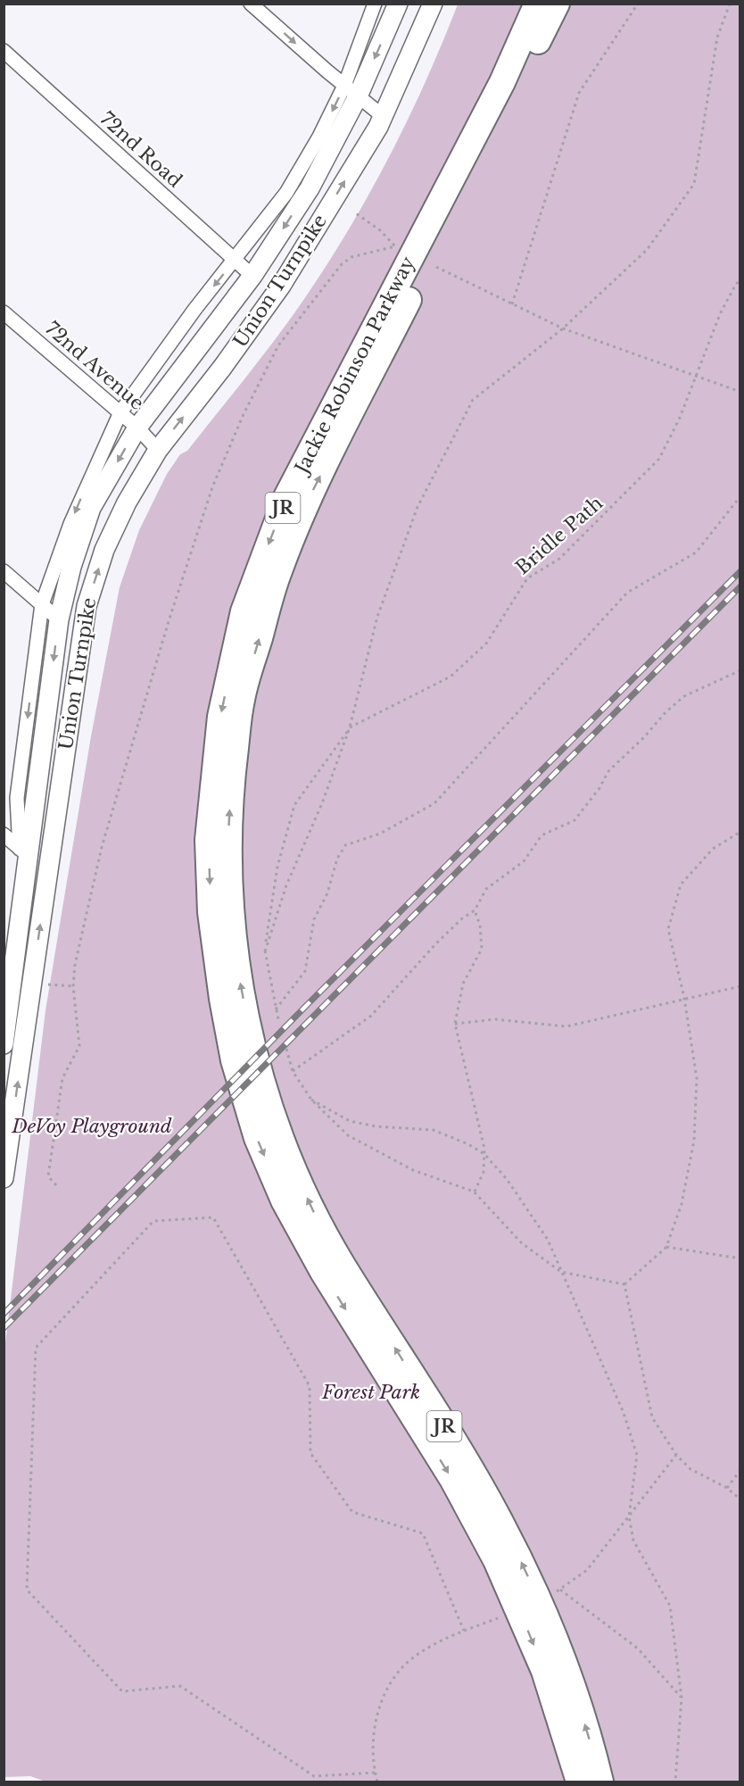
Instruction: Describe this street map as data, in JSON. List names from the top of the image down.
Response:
{
  "streets": {
    "highway": ["Jackie Robinson Parkway", "JR"],
    "main road": ["Union Turnpike"],
    "street": ["72nd Road", "72nd Avenue"],
    "path": ["Bridle Path"]
  },
  "crossings": [
    ["72nd Road", "Union Turnpike"],
    ["Union Turnpike", "72nd Avenue"]
  ],
  "parks": ["DeVoy Playground", "Forest Park"]
}
